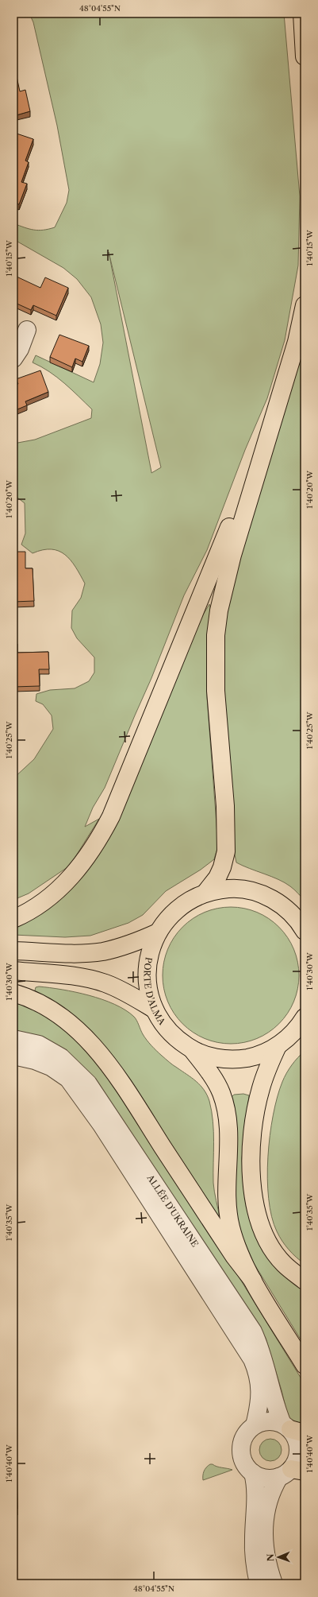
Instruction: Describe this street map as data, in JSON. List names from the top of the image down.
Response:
{
  "streets": {
    "highway": ["PORTE D'ALMA"],
    "street": ["ALLÉE D'UKRAINE"]
  },
  "north": "left",
  "coordinates": [
    "48°04'55\"N",
    "1°40'15\"W",
    "1°40'20\"W",
    "1°40'25\"W",
    "1°40'30\"W",
    "1°40'35\"W",
    "1°40'40\"W"
  ]
}
